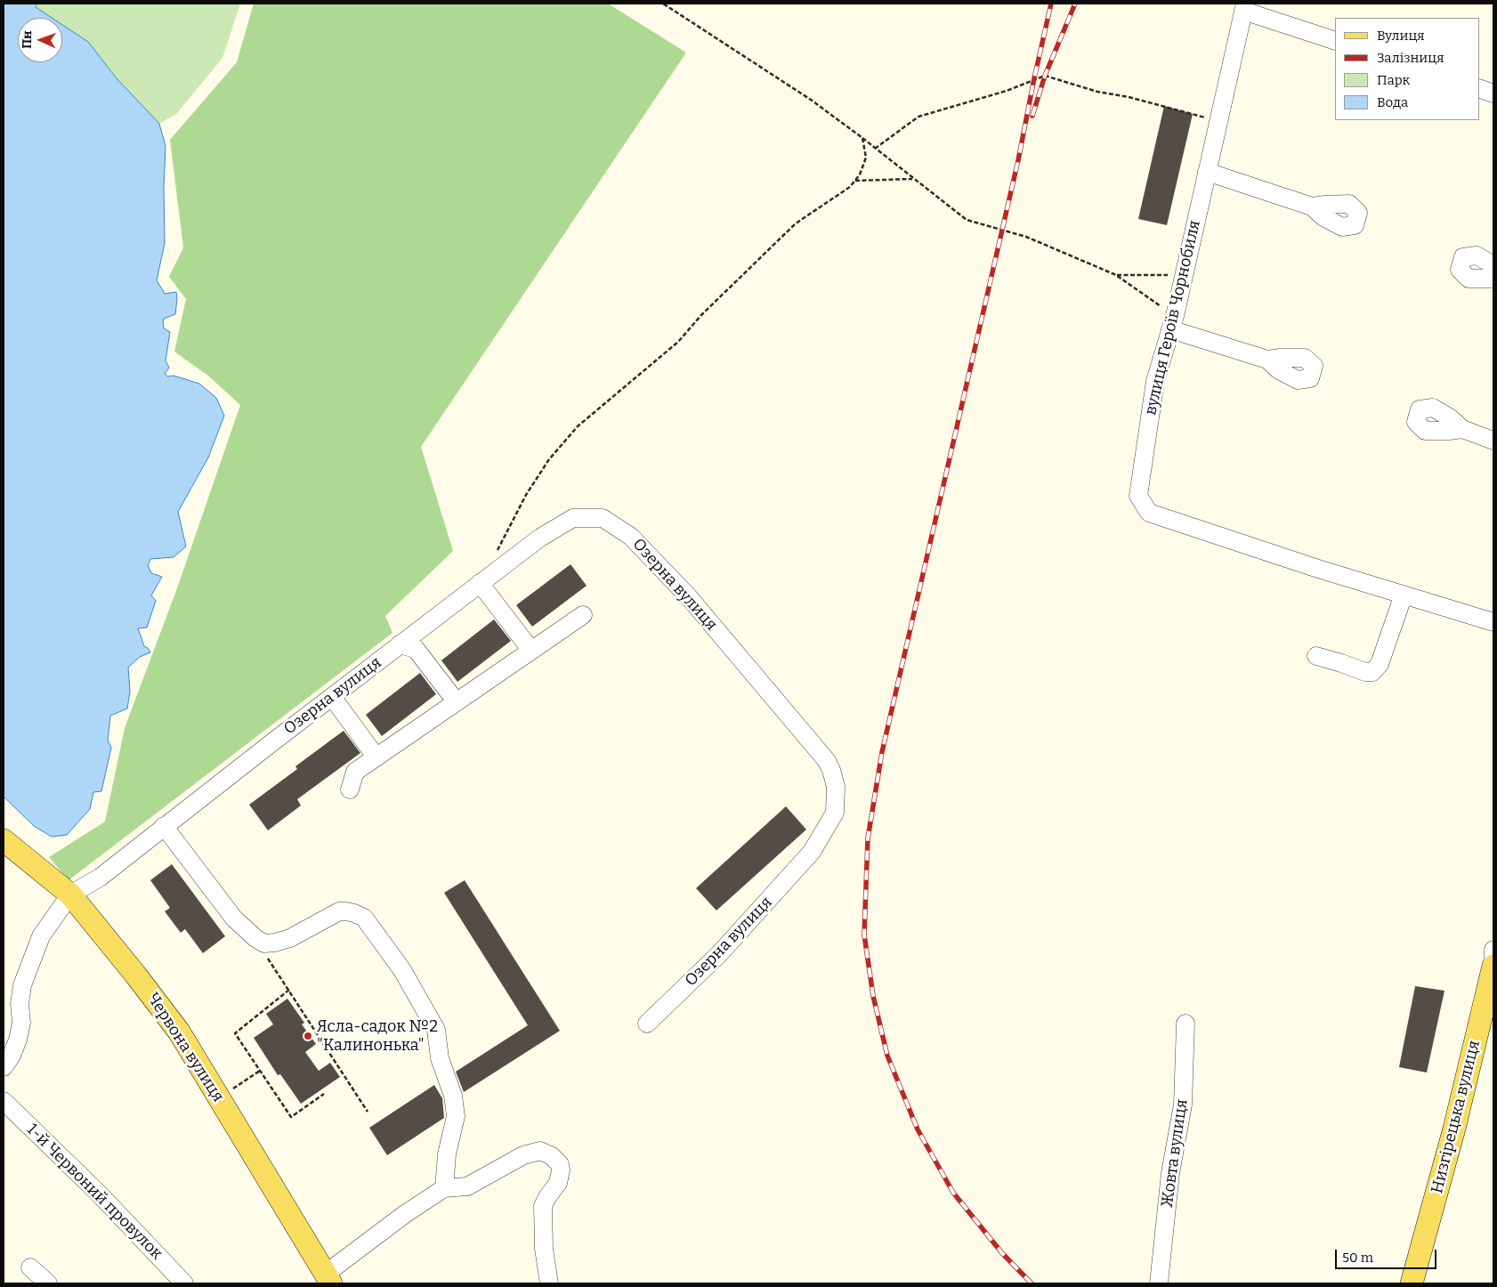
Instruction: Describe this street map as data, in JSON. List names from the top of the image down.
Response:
{
  "streets": {
    "main road": ["Червона вулиця", "Низгірецька вулиця"],
    "street": [
      "вулиця Героїв Чорнобиля",
      "Озерна вулиця",
      "Жовта вулиця",
      "1-й Червоний провулок"
    ]
  },
  "crossings": [
    ["Озерна вулиця", "Червона вулиця"]
  ],
  "places": ["Ясла-садок №2 \"Калинонька\""],
  "legend": [
    "Вулиця",
    "Залізниця",
    "Парк",
    "Вода"
  ],
  "scale_bar": "50 m",
  "north": "left"
}
